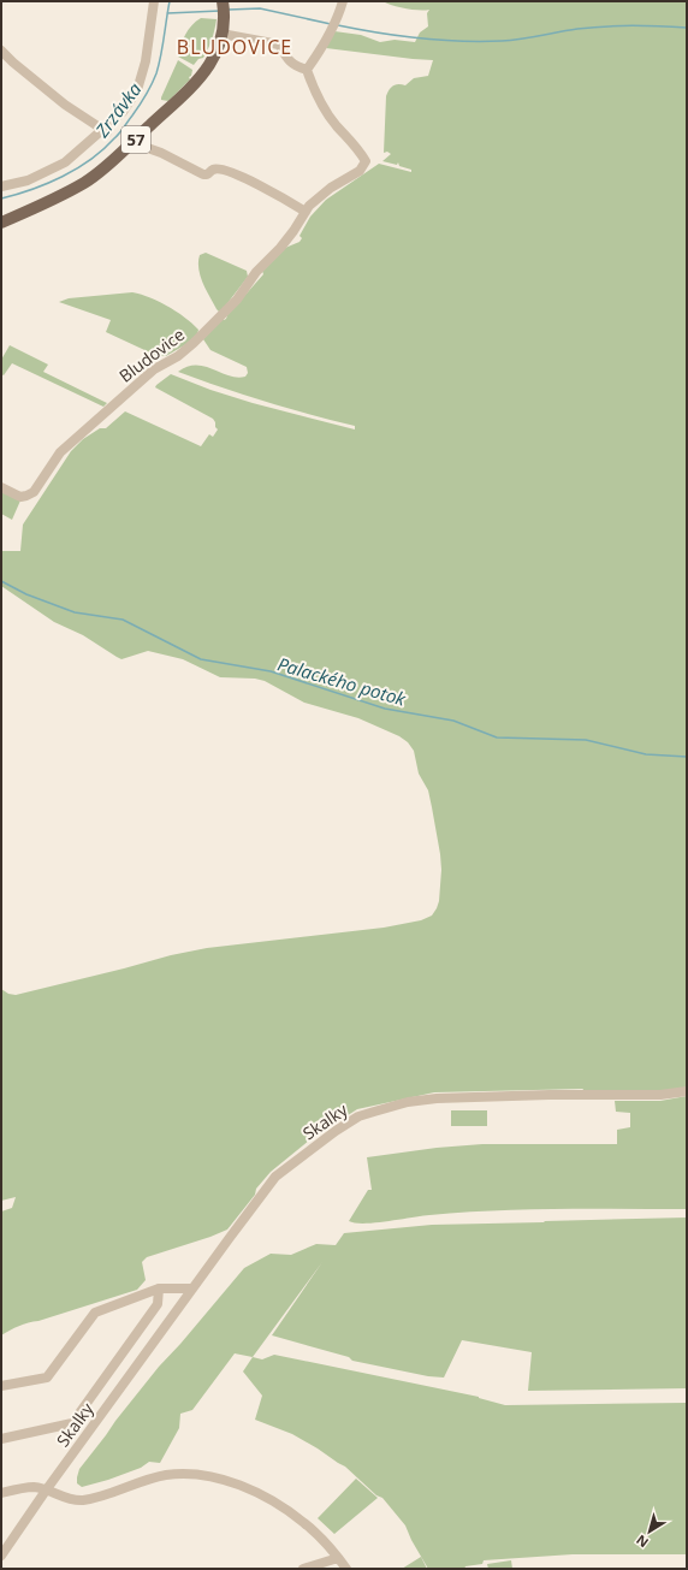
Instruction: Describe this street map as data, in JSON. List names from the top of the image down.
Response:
{
  "streets": {
    "main road": ["57"],
    "street": ["Bludovice", "Skalky"]
  },
  "districts": ["BLUDOVICE"],
  "water": ["Zrzávka", "Palackého potok"],
  "north": "bottom left"
}
